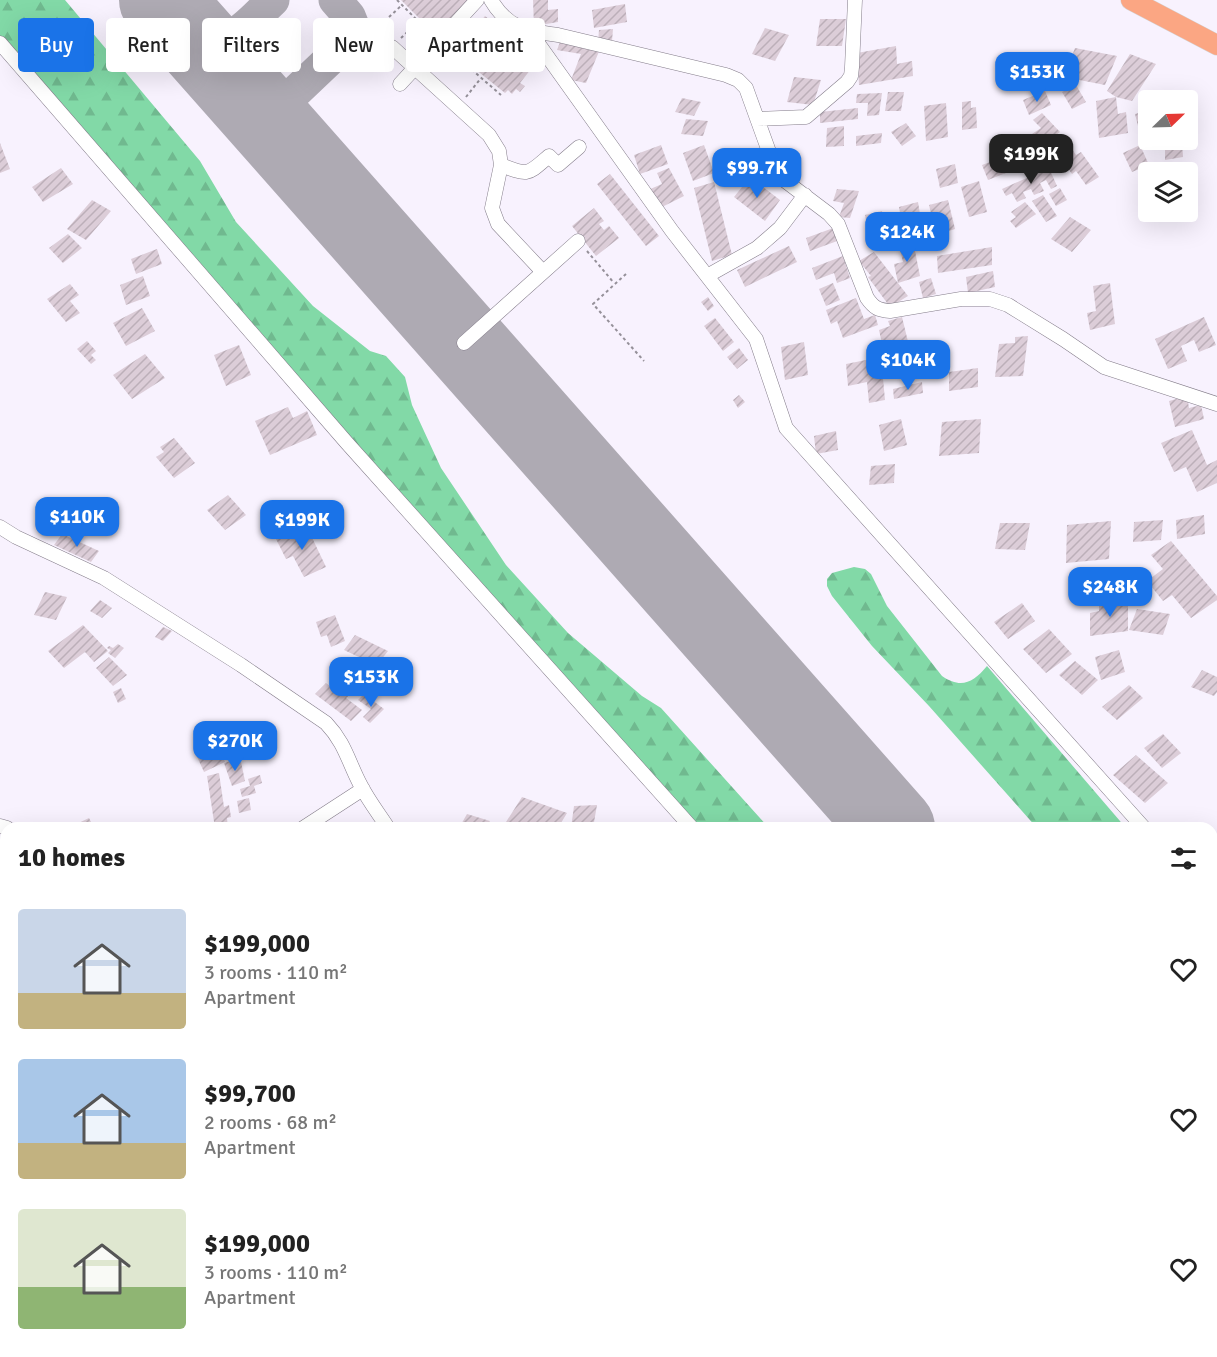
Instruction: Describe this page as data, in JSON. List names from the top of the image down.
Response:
{
  "north": "top right",
  "page": {
    "chip": [
      "Buy",
      "Rent",
      "Filters",
      "New",
      "Apartment"
    ],
    "price": [
      "$153K",
      "$199K",
      "$99.7K",
      "$124K",
      "$104K",
      "$110K",
      "$199K",
      "$248K",
      "$153K",
      "$270K"
    ],
    "heading": "10 homes",
    "list": [
      {
        "name": "$199,000",
        "note": "3 rooms · 110 m² · Apartment"
      },
      {
        "name": "$99,700",
        "note": "2 rooms · 68 m² · Apartment"
      },
      {
        "name": "$199,000",
        "note": "3 rooms · 110 m² · Apartment"
      }
    ]
  }
}
